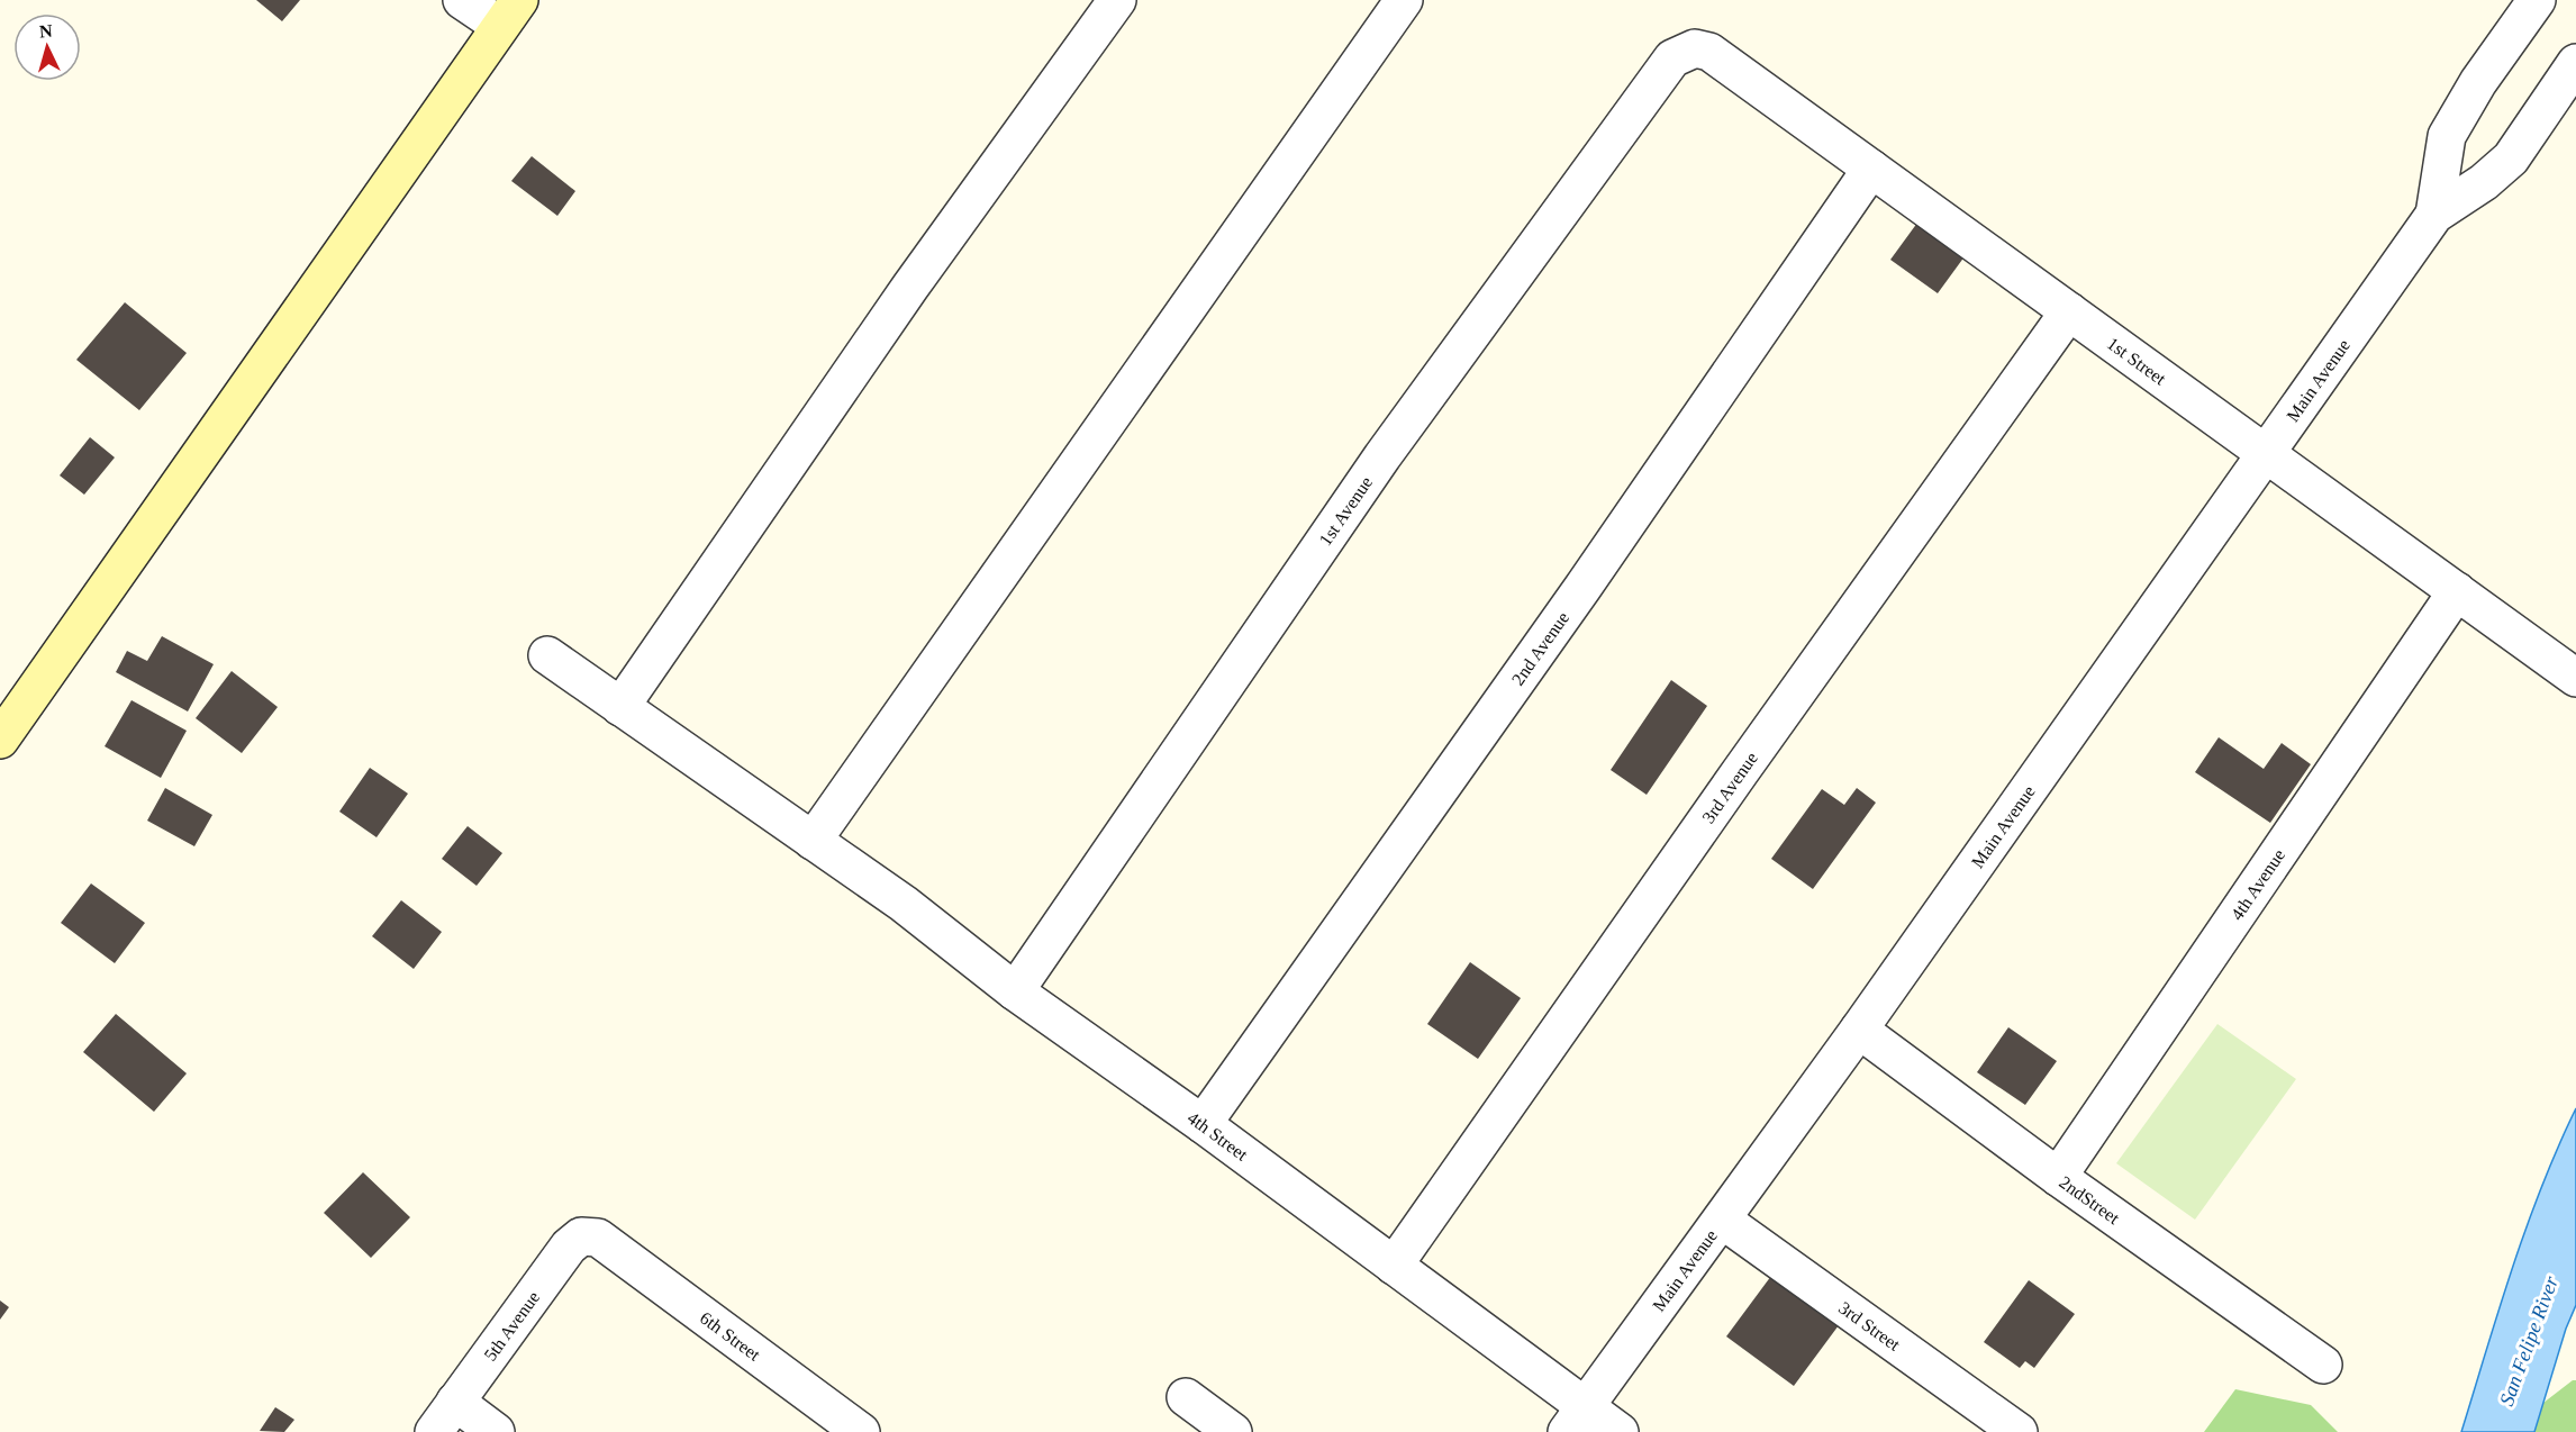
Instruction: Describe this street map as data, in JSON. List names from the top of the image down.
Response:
{
  "streets": {
    "street": [
      "1st Street",
      "Main Avenue",
      "1st Avenue",
      "2nd Avenue",
      "3rd Avenue",
      "4th Avenue",
      "4th Street",
      "2ndStreet",
      "3rd Street",
      "5th Avenue",
      "6th Street"
    ]
  },
  "crossings": [
    ["1st Street", "Main Avenue"],
    ["1st Street", "1st Avenue"],
    ["1st Street", "2nd Avenue"],
    ["1st Street", "3rd Avenue"],
    ["1st Street", "4th Avenue"],
    ["Main Avenue", "4th Street"],
    ["Main Avenue", "2ndStreet"],
    ["Main Avenue", "3rd Street"],
    ["1st Avenue", "4th Street"],
    ["2nd Avenue", "4th Street"],
    ["3rd Avenue", "4th Street"],
    ["4th Avenue", "2ndStreet"],
    ["5th Avenue", "6th Street"]
  ],
  "water": ["San Felipe River"],
  "north": "top"
}
